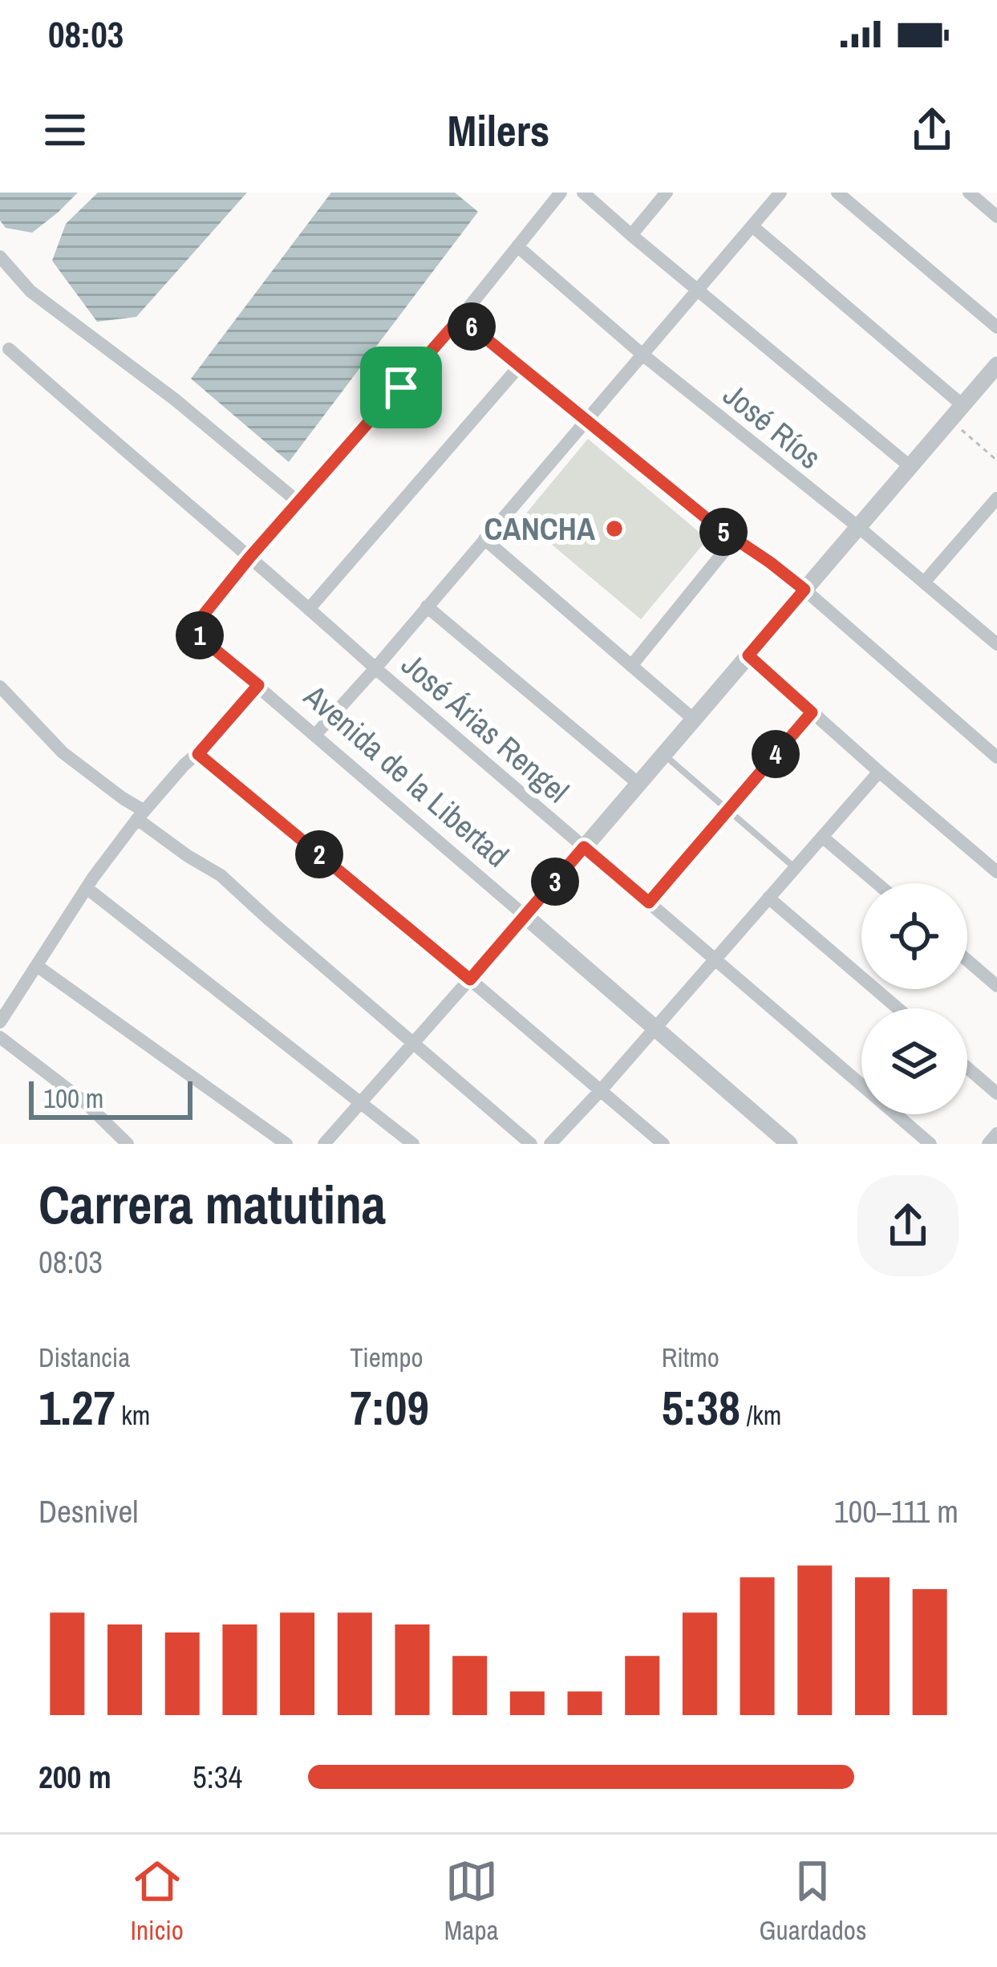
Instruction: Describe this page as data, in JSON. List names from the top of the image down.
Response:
{
  "streets": {
    "street": ["José Ríos", "José Árias Rengel", "Avenida de la Libertad"]
  },
  "crossings": [
    ["José Árias Rengel", "Avenida de la Libertad"]
  ],
  "places": ["CANCHA"],
  "scale_bar": "100 m",
  "page": {
    "status": "08:03",
    "header": "Milers",
    "pins": [
      "6",
      "5",
      "1",
      "4",
      "2",
      "3"
    ],
    "scale": "100 m",
    "heading": ["Carrera matutina", "08:03"],
    "stats": [
      ["Distancia", "1.27 km"],
      ["Tiempo", "7:09"],
      ["Ritmo", "5:38 /km"]
    ],
    "chart": ["Desnivel", "100–111 m"],
    "list": [
      {
        "name": "200 m",
        "note": "5:34"
      }
    ],
    "tabs": ["Inicio", "Mapa", "Guardados"]
  }
}
